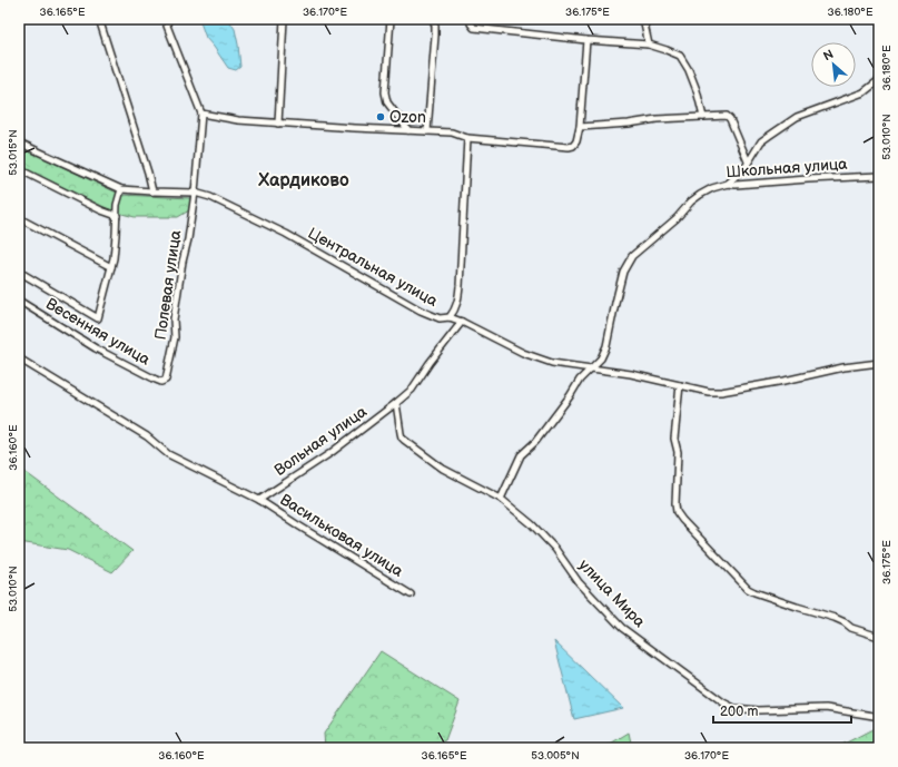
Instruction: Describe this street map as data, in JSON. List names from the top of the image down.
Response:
{
  "streets": {
    "street": [
      "Школьная улица",
      "Центральная улица",
      "Полевая улица",
      "Весенняя улица",
      "Вольная улица",
      "Васильковая улица",
      "улица Мира"
    ]
  },
  "crossings": [
    ["Школьная улица", "Центральная улица"],
    ["Школьная улица", "улица Мира"],
    ["Центральная улица", "Полевая улица"],
    ["Центральная улица", "Вольная улица"],
    ["Полевая улица", "Весенняя улица"],
    ["Вольная улица", "Васильковая улица"],
    ["Вольная улица", "улица Мира"]
  ],
  "districts": ["Хардиково"],
  "places": ["Ozon"],
  "scale_bar": "200 m",
  "north": "top left",
  "coordinates": [
    "36.165°E",
    "36.170°E",
    "36.175°E",
    "36.180°E",
    "53.010°N",
    "53.015°N",
    "36.160°E",
    "53.005°N"
  ]
}
